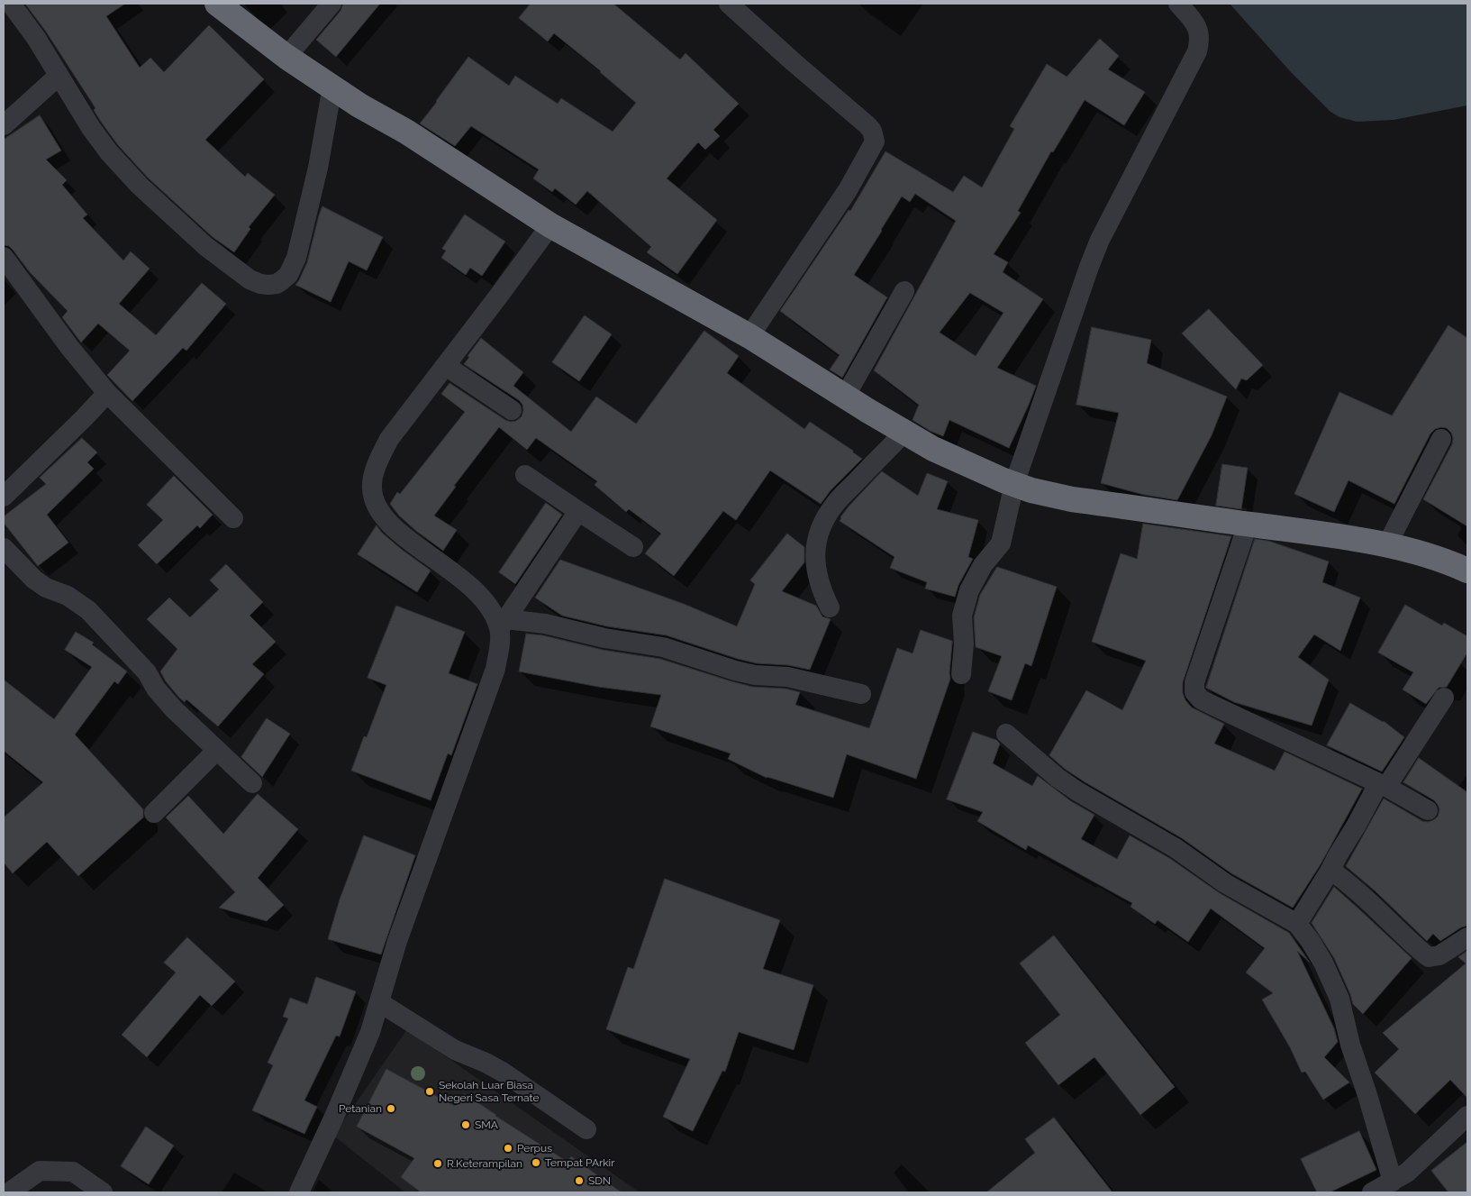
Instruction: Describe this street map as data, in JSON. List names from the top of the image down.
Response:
{
  "places": [
    "Sekolah Luar Biasa Negeri Sasa Ternate",
    "Petanian",
    "SMA",
    "Perpus",
    "Tempat PArkir",
    "R.Keterampilan",
    "SDN"
  ]
}
